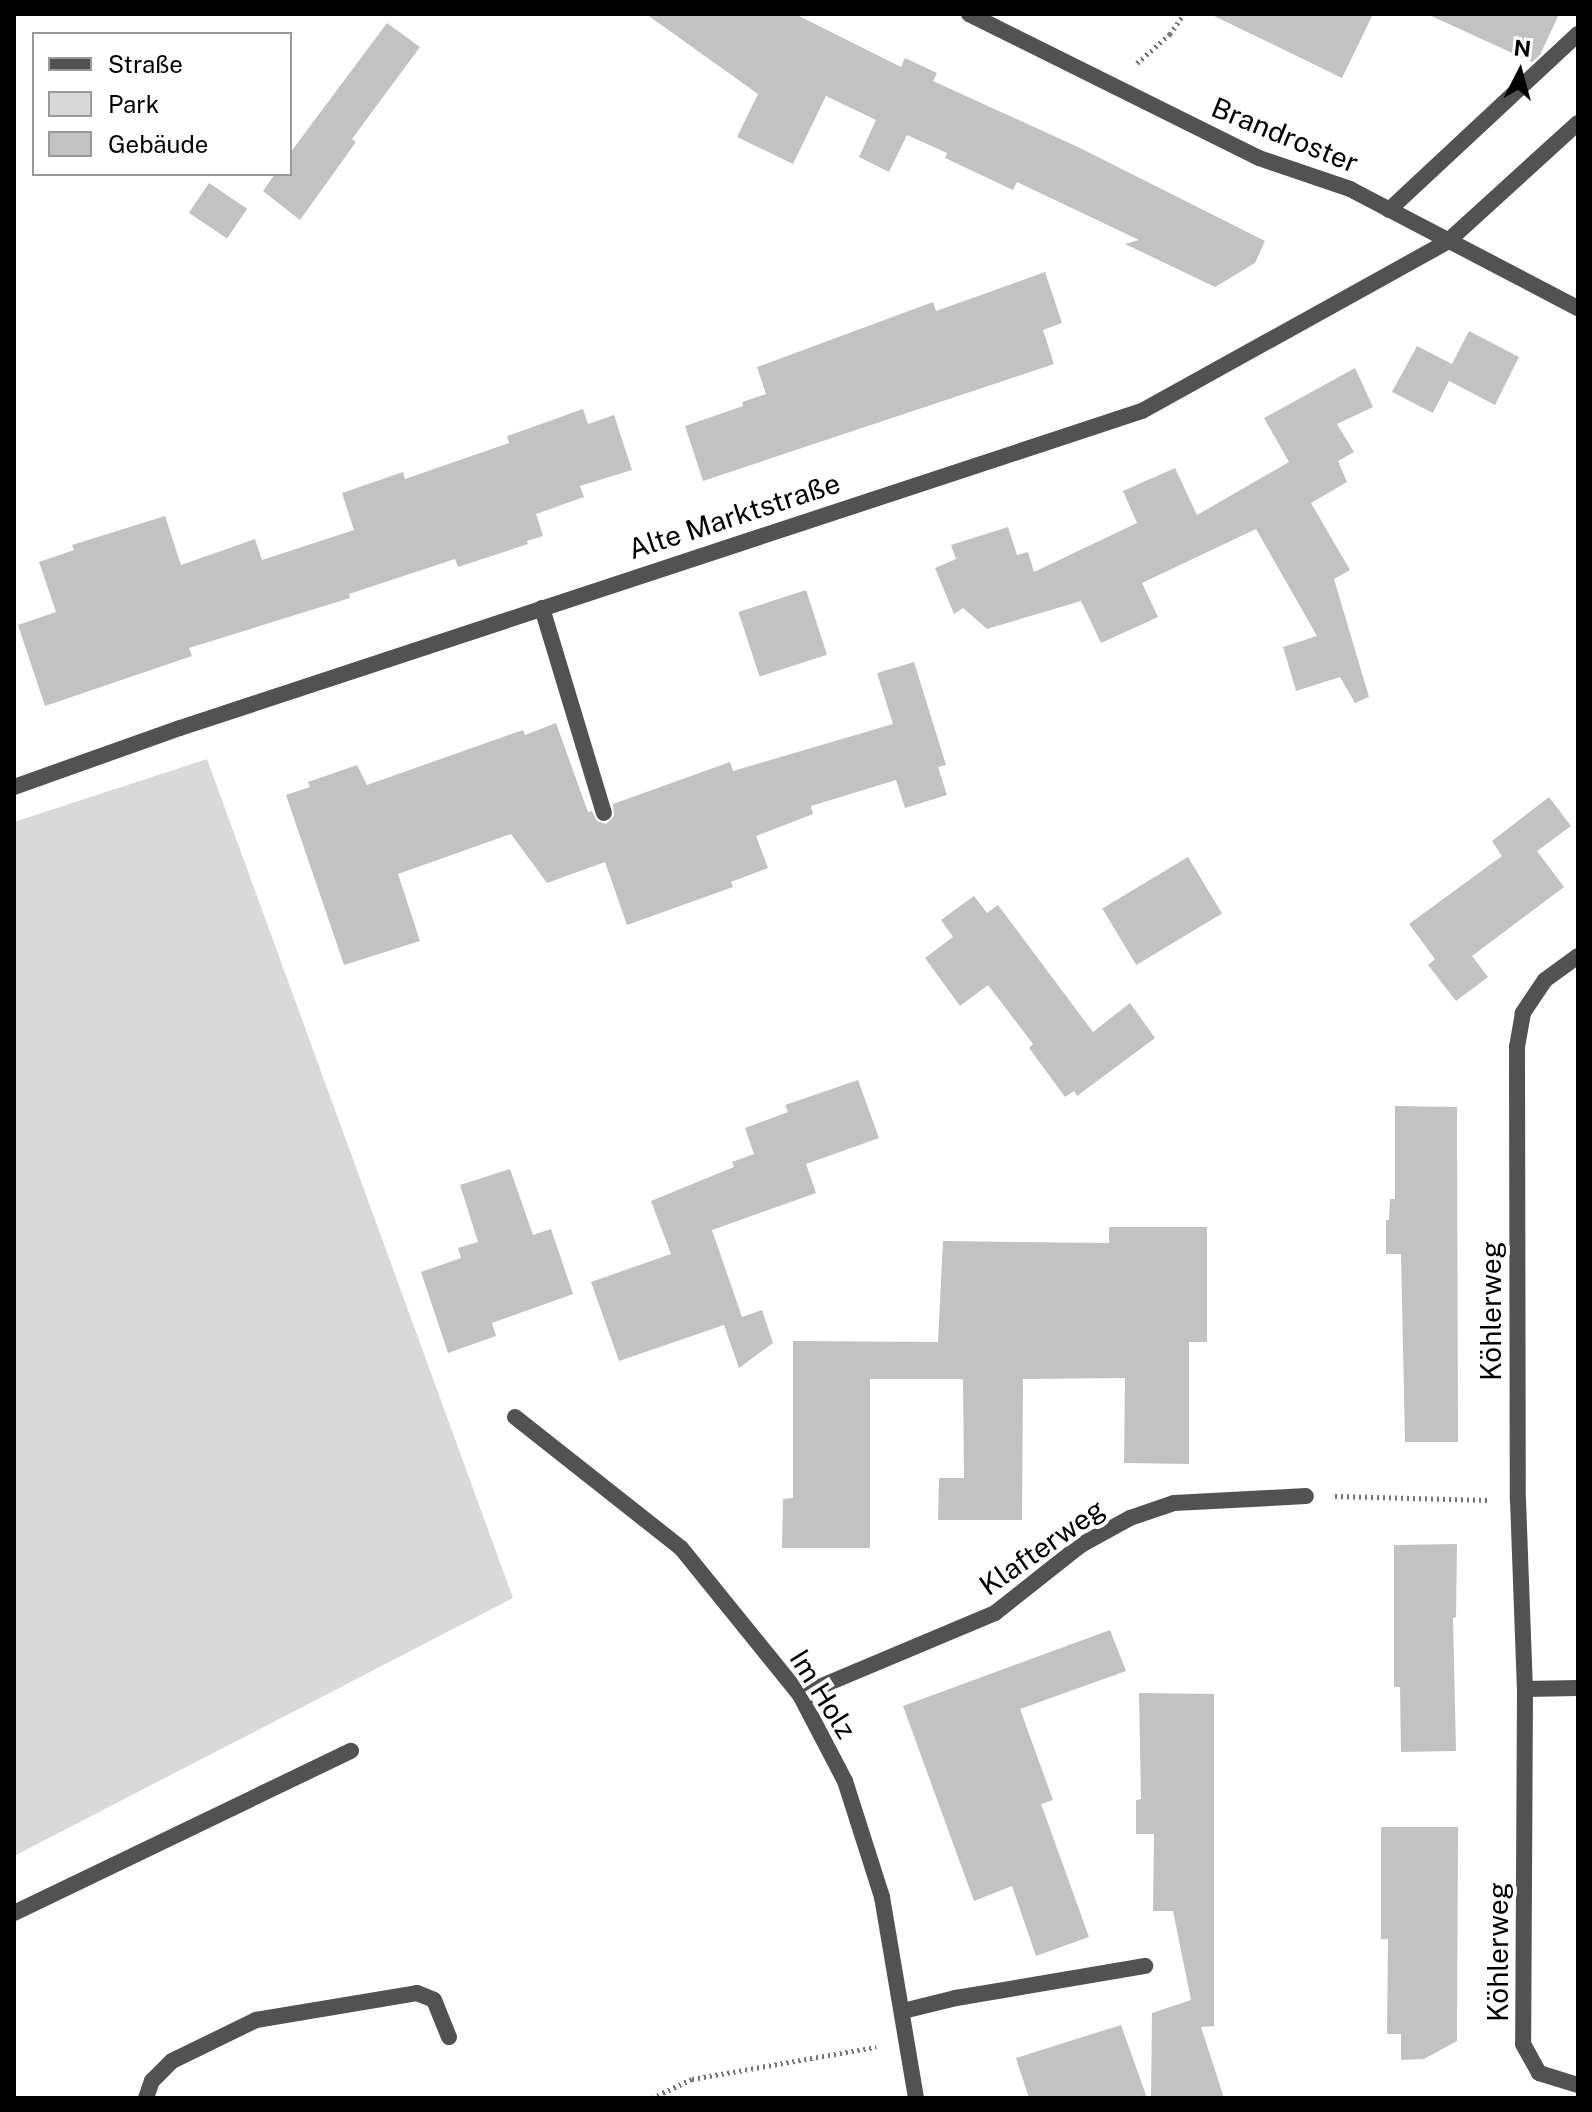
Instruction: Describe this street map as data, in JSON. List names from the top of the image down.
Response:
{
  "streets": {
    "street": [
      "Brandroster",
      "Alte Marktstraße",
      "Köhlerweg",
      "Klafterweg",
      "Im Holz"
    ]
  },
  "crossings": [
    ["Brandroster", "Alte Marktstraße"],
    ["Klafterweg", "Im Holz"]
  ],
  "legend": ["Straße", "Park", "Gebäude"],
  "north": "top"
}
